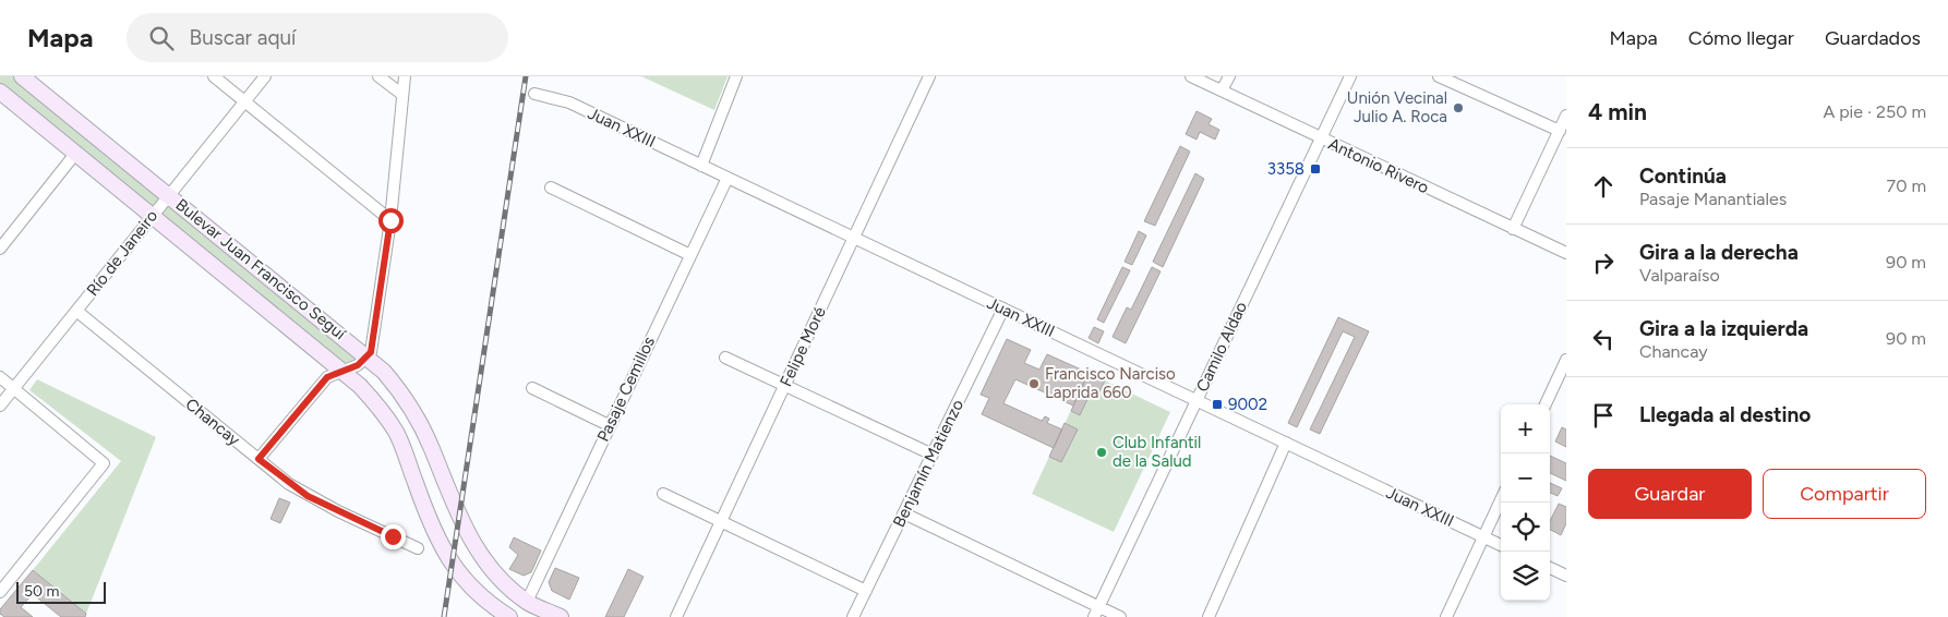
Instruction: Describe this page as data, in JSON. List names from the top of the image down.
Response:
{
  "streets": {
    "main road": ["Bulevar Juan Francisco Seguí"],
    "street": [
      "Juan XXIII",
      "Antonio Rivero",
      "Río de Janeiro",
      "Felipe Moré",
      "Camilo Aldao",
      "Pasaje Cemillos",
      "Chancay",
      "Benjamín Matienzo"
    ]
  },
  "crossings": [
    ["Juan XXIII", "Felipe Moré"],
    ["Juan XXIII", "Camilo Aldao"],
    ["Juan XXIII", "Pasaje Cemillos"],
    ["Juan XXIII", "Benjamín Matienzo"],
    ["Antonio Rivero", "Camilo Aldao"],
    ["Río de Janeiro", "Bulevar Juan Francisco Seguí"],
    ["Río de Janeiro", "Chancay"],
    ["Bulevar Juan Francisco Seguí", "Pasaje Cemillos"]
  ],
  "places": {
    "other": ["Unión Vecinal Julio A. Roca", "Francisco Narciso Laprida 660", "Club Infantil de la Salud"],
    "transit": ["3358", "9002"]
  },
  "scale_bar": "50 m",
  "page": {
    "header": "Mapa",
    "search": "Buscar aquí",
    "nav": ["Mapa", "Cómo llegar", "Guardados"],
    "heading": ["4 min", "A pie · 250 m"],
    "list": [
      ["Continúa", "Pasaje Manantiales", "70 m"],
      ["Gira a la derecha", "Valparaíso", "90 m"],
      ["Gira a la izquierda", "Chancay", "90 m"],
      "Llegada al destino"
    ],
    "map_buttons": ["+", "−"],
    "buttons": ["Guardar", "Compartir"],
    "scale": "50 m"
  }
}
